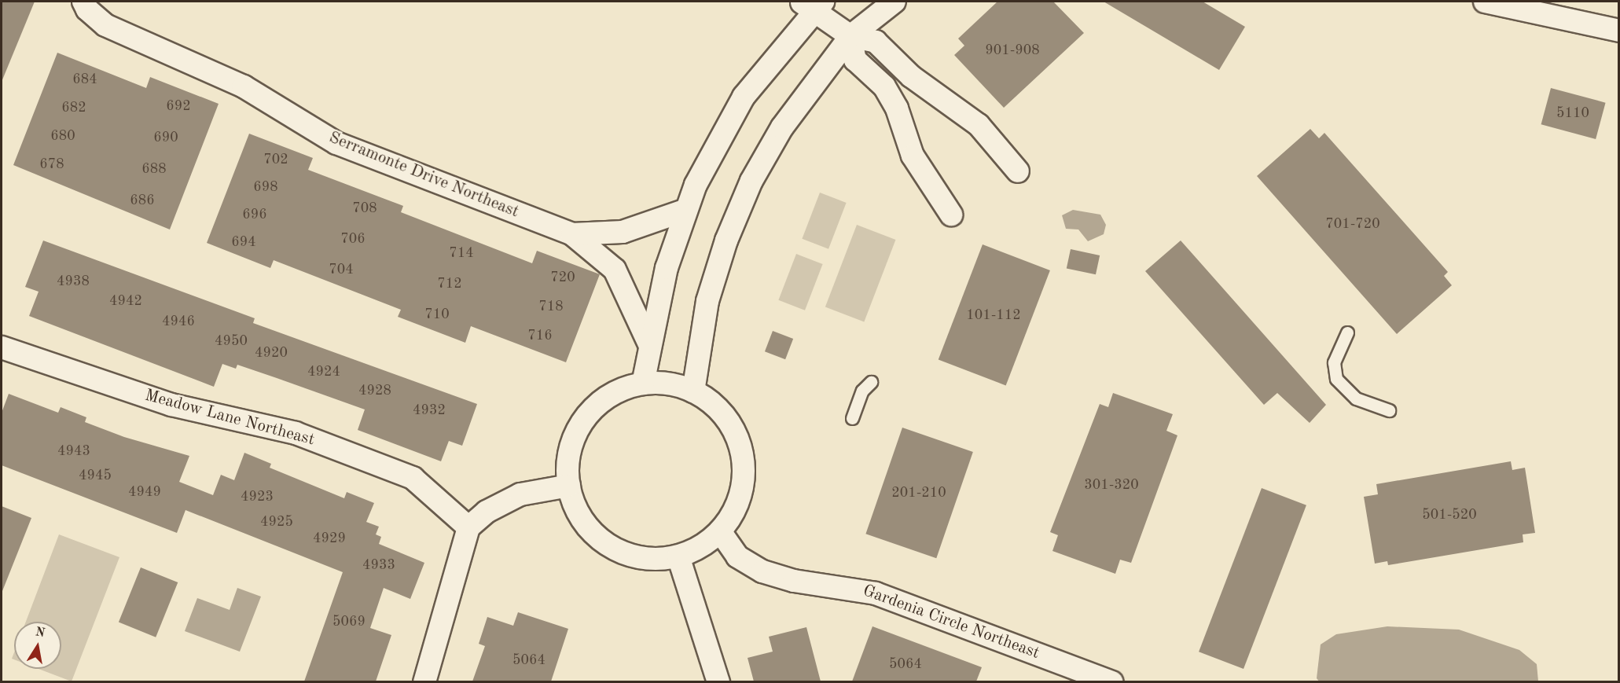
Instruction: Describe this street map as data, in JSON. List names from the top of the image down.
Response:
{
  "streets": {
    "street": ["Serramonte Drive Northeast", "Meadow Lane Northeast", "Gardenia Circle Northeast"]
  },
  "house_numbers": [
    "901-908",
    "684",
    "692",
    "682",
    "5110",
    "680",
    "690",
    "702",
    "678",
    "688",
    "698",
    "686",
    "708",
    "696",
    "701-720",
    "706",
    "694",
    "714",
    "704",
    "720",
    "4938",
    "712",
    "4942",
    "718",
    "710",
    "101-112",
    "4946",
    "716",
    "4950",
    "4920",
    "4924",
    "4928",
    "4932",
    "4943",
    "4945",
    "301-320",
    "4949",
    "201-210",
    "4923",
    "501-520",
    "4925",
    "4929",
    "4933",
    "5069",
    "5064",
    "5064"
  ],
  "north": "top"
}
